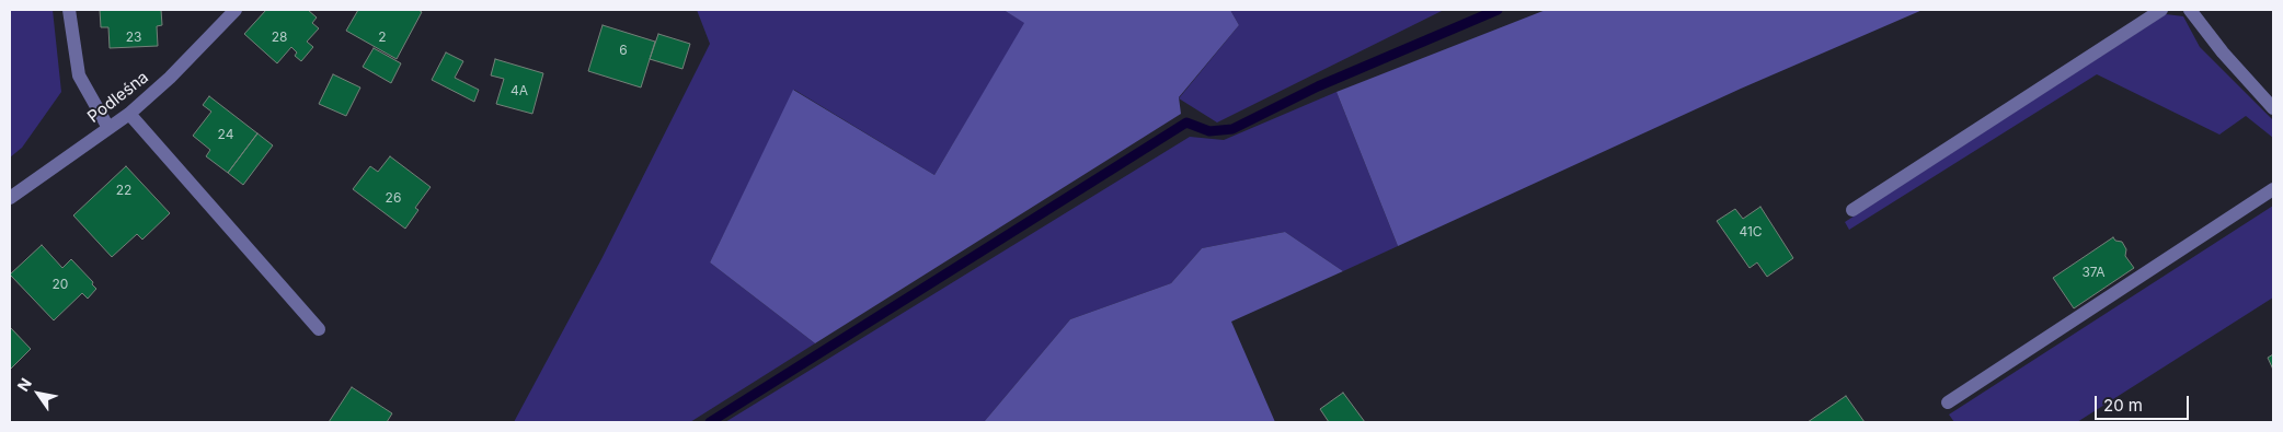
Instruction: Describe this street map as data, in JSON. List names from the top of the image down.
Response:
{
  "streets": {
    "street": ["Podleśna"]
  },
  "house_numbers": [
    "23",
    "28",
    "2",
    "6",
    "4A",
    "24",
    "22",
    "26",
    "41C",
    "37A",
    "20"
  ],
  "scale_bar": "20 m",
  "north": "top left"
}
